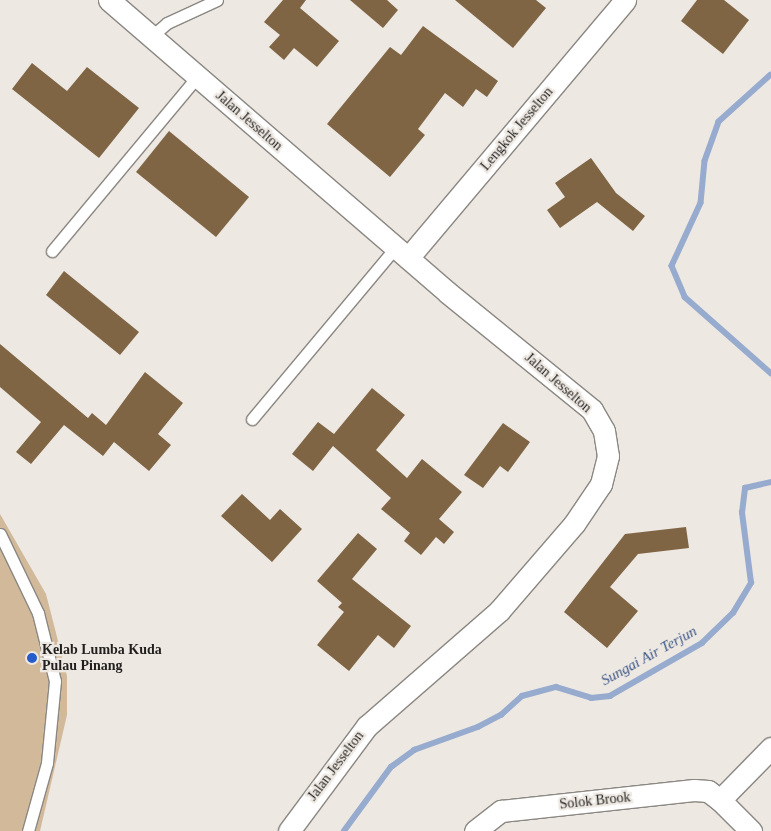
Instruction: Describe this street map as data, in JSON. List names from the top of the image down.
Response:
{
  "streets": {
    "street": ["Jalan Jesselton", "Lengkok Jesselton", "Solok Brook"]
  },
  "crossings": [
    ["Jalan Jesselton", "Lengkok Jesselton"]
  ],
  "water": ["Sungai Air Terjun"],
  "places": ["Kelab Lumba Kuda Pulau Pinang"]
}
